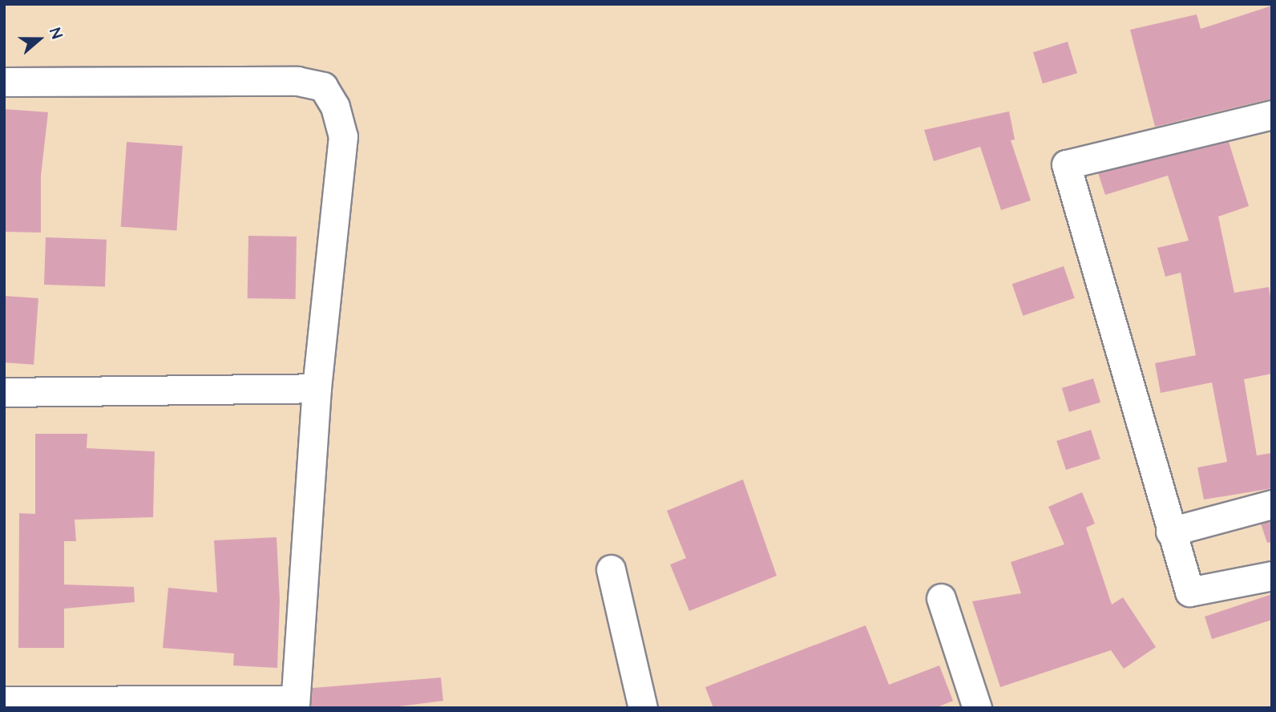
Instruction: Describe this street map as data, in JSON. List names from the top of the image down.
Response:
{
  "north": "right"
}
